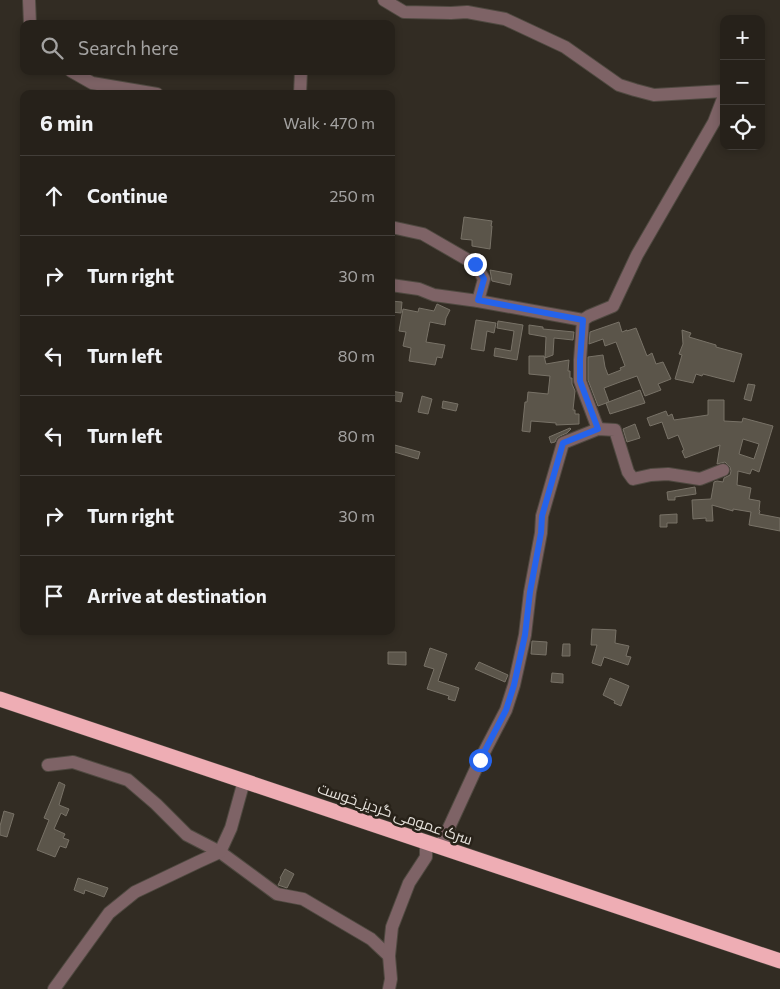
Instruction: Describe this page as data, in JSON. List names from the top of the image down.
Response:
{
  "streets": {
    "highway": ["سرک عمومی گردیز_خوست"]
  },
  "page": {
    "map_buttons": ["+", "−"],
    "search": "Search here",
    "heading": ["6 min", "Walk · 470 m"],
    "list": [
      ["Continue", "250 m"],
      ["Turn right", "30 m"],
      ["Turn left", "80 m"],
      ["Turn left", "80 m"],
      ["Turn right", "30 m"],
      "Arrive at destination"
    ]
  }
}
